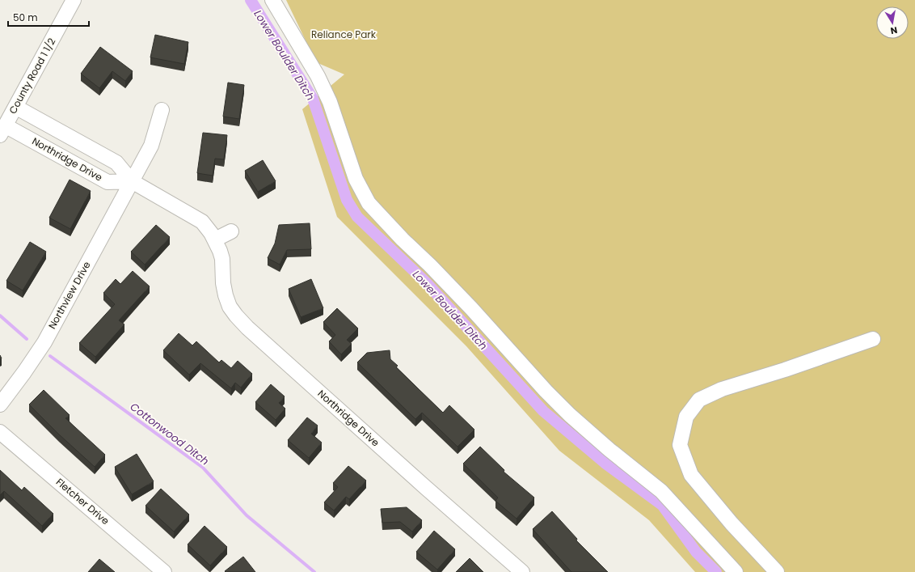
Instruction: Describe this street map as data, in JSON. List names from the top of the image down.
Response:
{
  "streets": {
    "street": [
      "County Road 1 1/2",
      "Northridge Drive",
      "Northview Drive",
      "Fletcher Drive"
    ]
  },
  "crossings": [
    ["County Road 1 1/2", "Northridge Drive"],
    ["Northridge Drive", "Northview Drive"]
  ],
  "water": ["Lower Boulder Ditch", "Cottonwood Ditch"],
  "parks": ["Reliance Park"],
  "scale_bar": "50 m",
  "north": "bottom"
}
